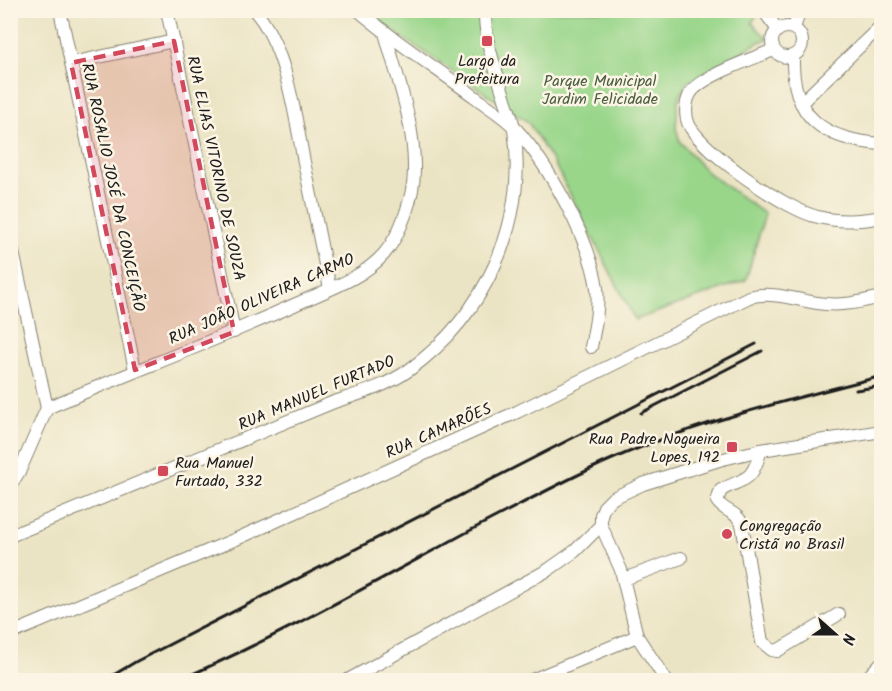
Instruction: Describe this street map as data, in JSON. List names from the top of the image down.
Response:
{
  "streets": {
    "street": [
      "RUA ELIAS VITORINO DE SOUZA",
      "RUA ROSALIO JOSÉ DA CONCEIÇÃO",
      "RUA JOÃO OLIVEIRA CARMO",
      "RUA MANUEL FURTADO",
      "RUA CAMARÕES"
    ]
  },
  "crossings": [
    ["RUA ELIAS VITORINO DE SOUZA", "RUA JOÃO OLIVEIRA CARMO"],
    ["RUA ROSALIO JOSÉ DA CONCEIÇÃO", "RUA JOÃO OLIVEIRA CARMO"]
  ],
  "parks": ["Parque Municipal Jardim Felicidade"],
  "places": {
    "transit": ["Largo da Prefeitura", "Rua Padre Nogueira Lopes, 192", "Rua Manuel Furtado, 332"],
    "other": ["Congregação Cristã no Brasil"]
  },
  "north": "right"
}
